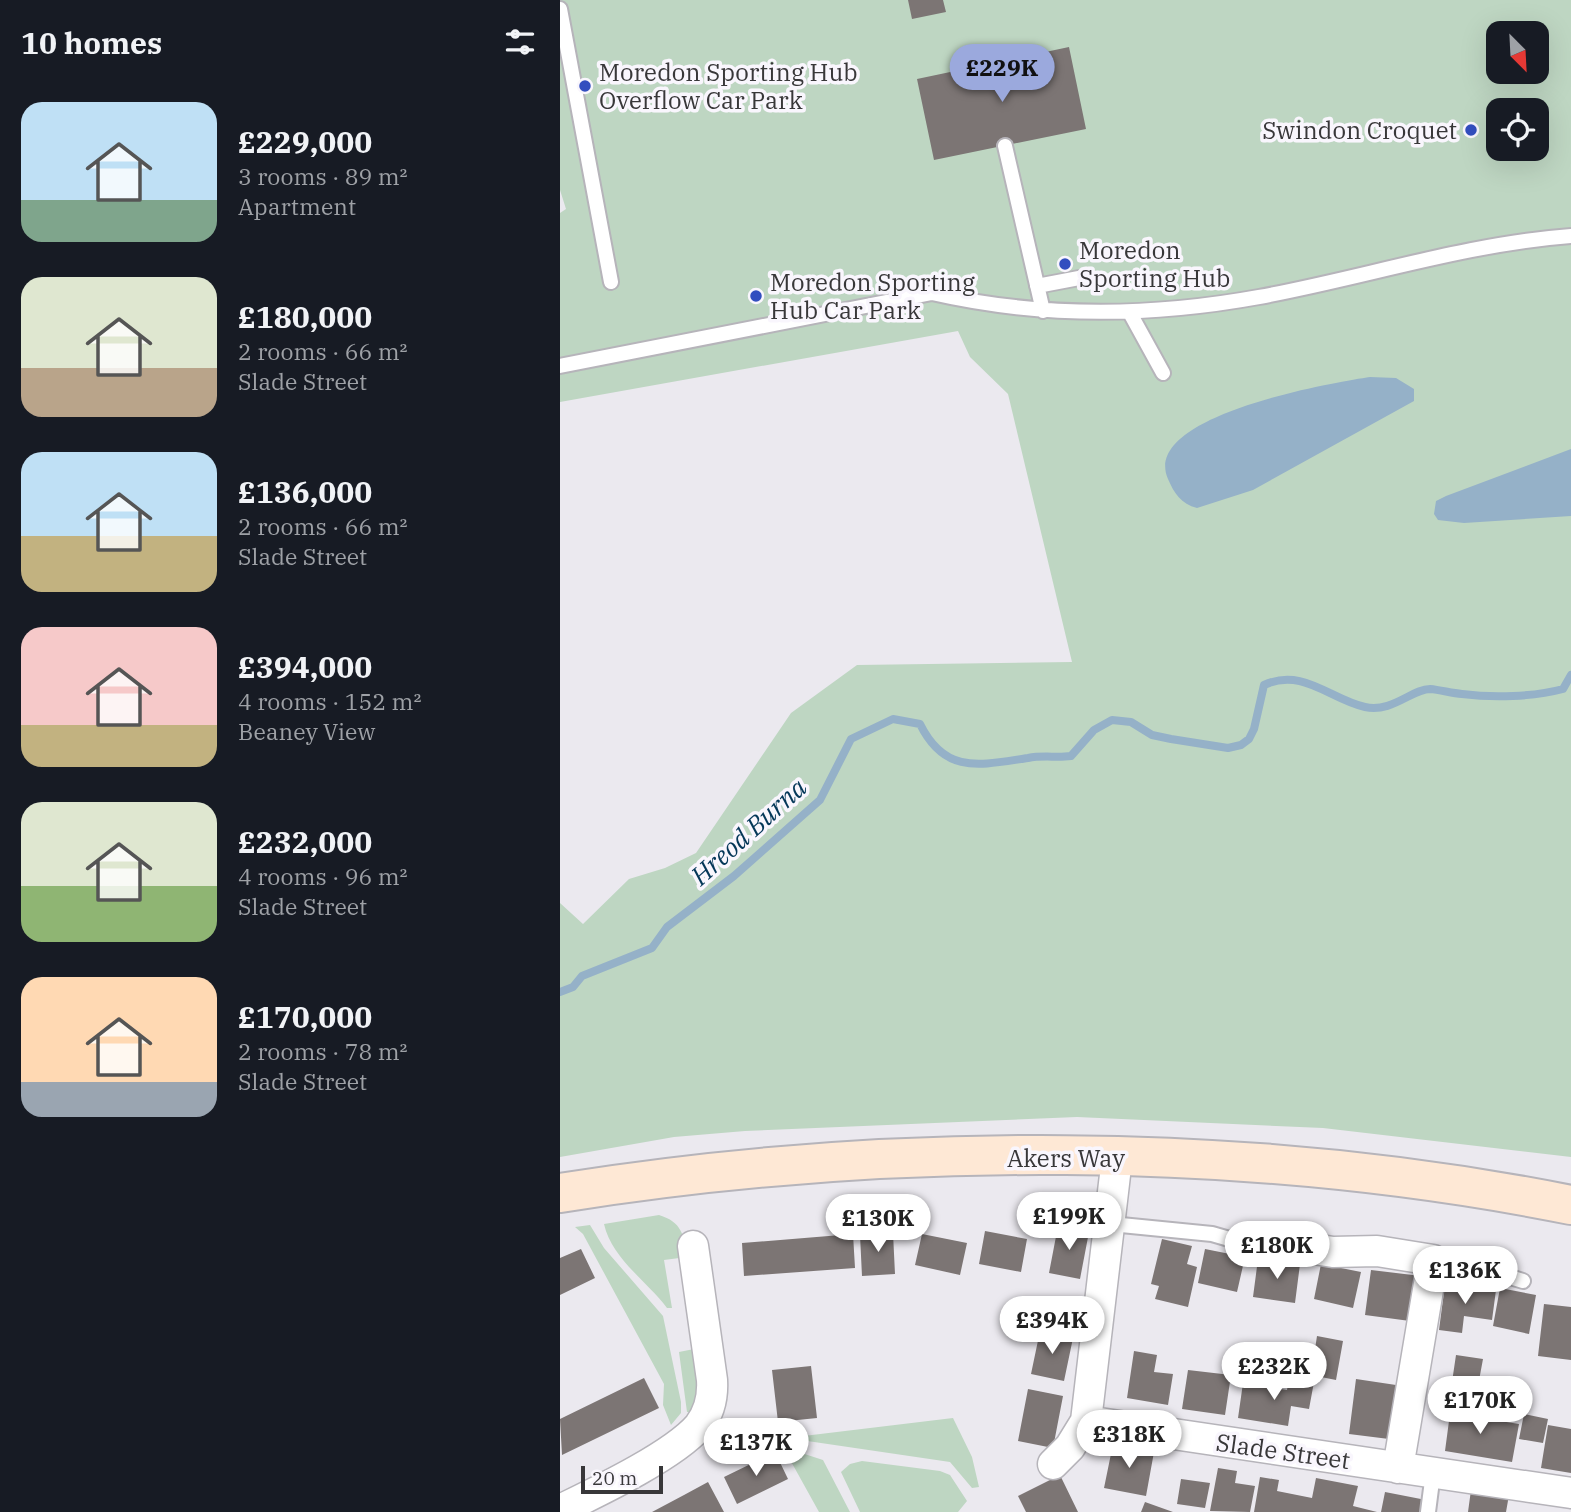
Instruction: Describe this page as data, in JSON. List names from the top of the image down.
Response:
{
  "streets": {
    "main road": ["Akers Way"],
    "street": ["Slade Street"]
  },
  "water": ["Hreod Burna"],
  "places": [
    "Moredon Sporting Hub Overflow Car Park",
    "Swindon Croquet",
    "Moredon Sporting Hub",
    "Moredon Sporting Hub Car Park"
  ],
  "scale_bar": "20 m",
  "north": "bottom right",
  "page": {
    "heading": "10 homes",
    "price": [
      "£229K",
      "£199K",
      "£130K",
      "£180K",
      "£136K",
      "£394K",
      "£232K",
      "£170K",
      "£318K",
      "£137K"
    ],
    "list": [
      {
        "name": "£229,000",
        "note": "3 rooms · 89 m² · Apartment"
      },
      {
        "name": "£180,000",
        "note": "2 rooms · 66 m² · Slade Street"
      },
      {
        "name": "£136,000",
        "note": "2 rooms · 66 m² · Slade Street"
      },
      {
        "name": "£394,000",
        "note": "4 rooms · 152 m² · Beaney View"
      },
      {
        "name": "£232,000",
        "note": "4 rooms · 96 m² · Slade Street"
      },
      {
        "name": "£170,000",
        "note": "2 rooms · 78 m² · Slade Street"
      }
    ],
    "scale": "20 m"
  }
}
